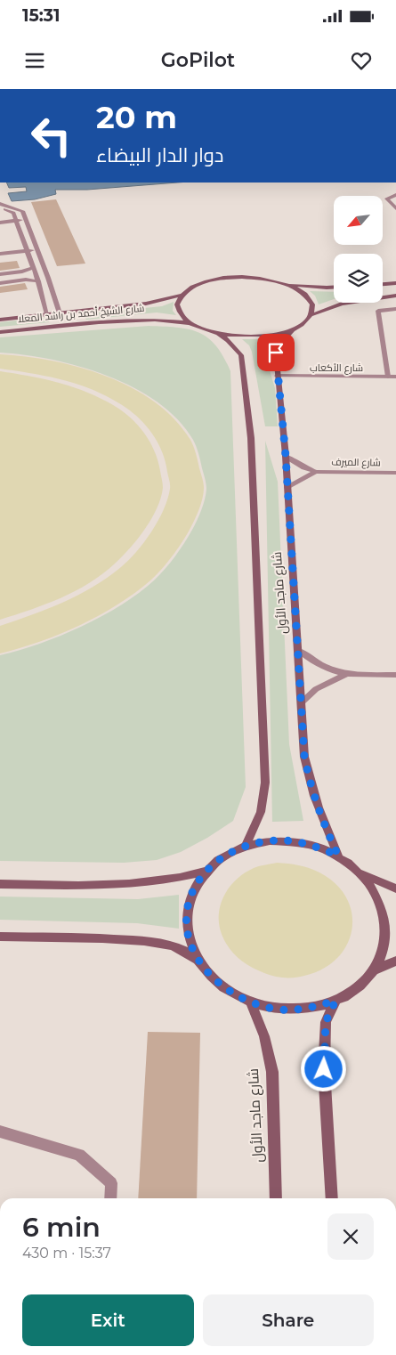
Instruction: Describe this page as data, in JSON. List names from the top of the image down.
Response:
{
  "streets": {
    "street": [
      "شارع الشيخ أحمد بن راشد المعلا",
      "شارع الأكعاب",
      "شارع الميرف",
      "شارع ماجد الأول"
    ]
  },
  "crossings": [
    ["شارع الأكعاب", "شارع ماجد الأول"],
    ["شارع الميرف", "شارع ماجد الأول"]
  ],
  "north": "bottom left",
  "page": {
    "status": "15:31",
    "header": "GoPilot",
    "turn": ["20 m", "دوار الدار البيضاء"],
    "heading": ["6 min", "430 m · 15:37"],
    "buttons": ["Exit", "Share"]
  }
}
